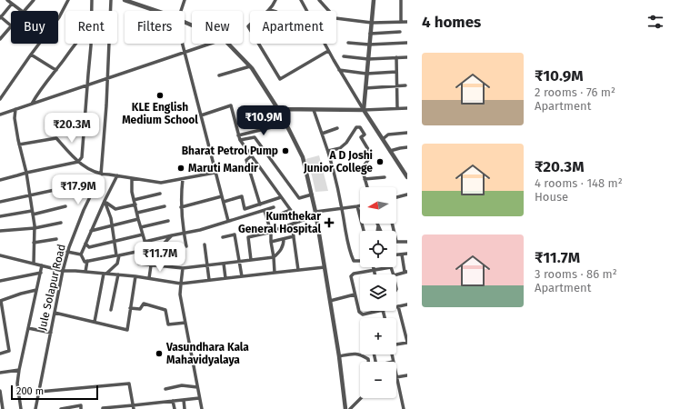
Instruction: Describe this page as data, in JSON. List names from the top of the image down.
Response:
{
  "streets": {
    "street": ["Jule Solapur Road"]
  },
  "places": {
    "other": [
      "KLE English Medium School",
      "Bharat Petrol Pump",
      "A D Joshi Junior College",
      "Maruti Mandir",
      "Vasundhara Kala Mahavidyalaya"
    ],
    "health": ["Kumthekar General Hospital"]
  },
  "scale_bar": "200 m",
  "north": "left",
  "page": {
    "heading": "4 homes",
    "chip": [
      "Buy",
      "Rent",
      "Filters",
      "New",
      "Apartment"
    ],
    "list": [
      {
        "name": "₹10.9M",
        "note": "2 rooms · 76 m² · Apartment"
      },
      {
        "name": "₹20.3M",
        "note": "4 rooms · 148 m² · House"
      },
      {
        "name": "₹11.7M",
        "note": "3 rooms · 86 m² · Apartment"
      }
    ],
    "price": [
      "₹10.9M",
      "₹20.3M",
      "₹17.9M",
      "₹11.7M"
    ],
    "map_buttons": ["+", "−"],
    "scale": "200 m"
  }
}
